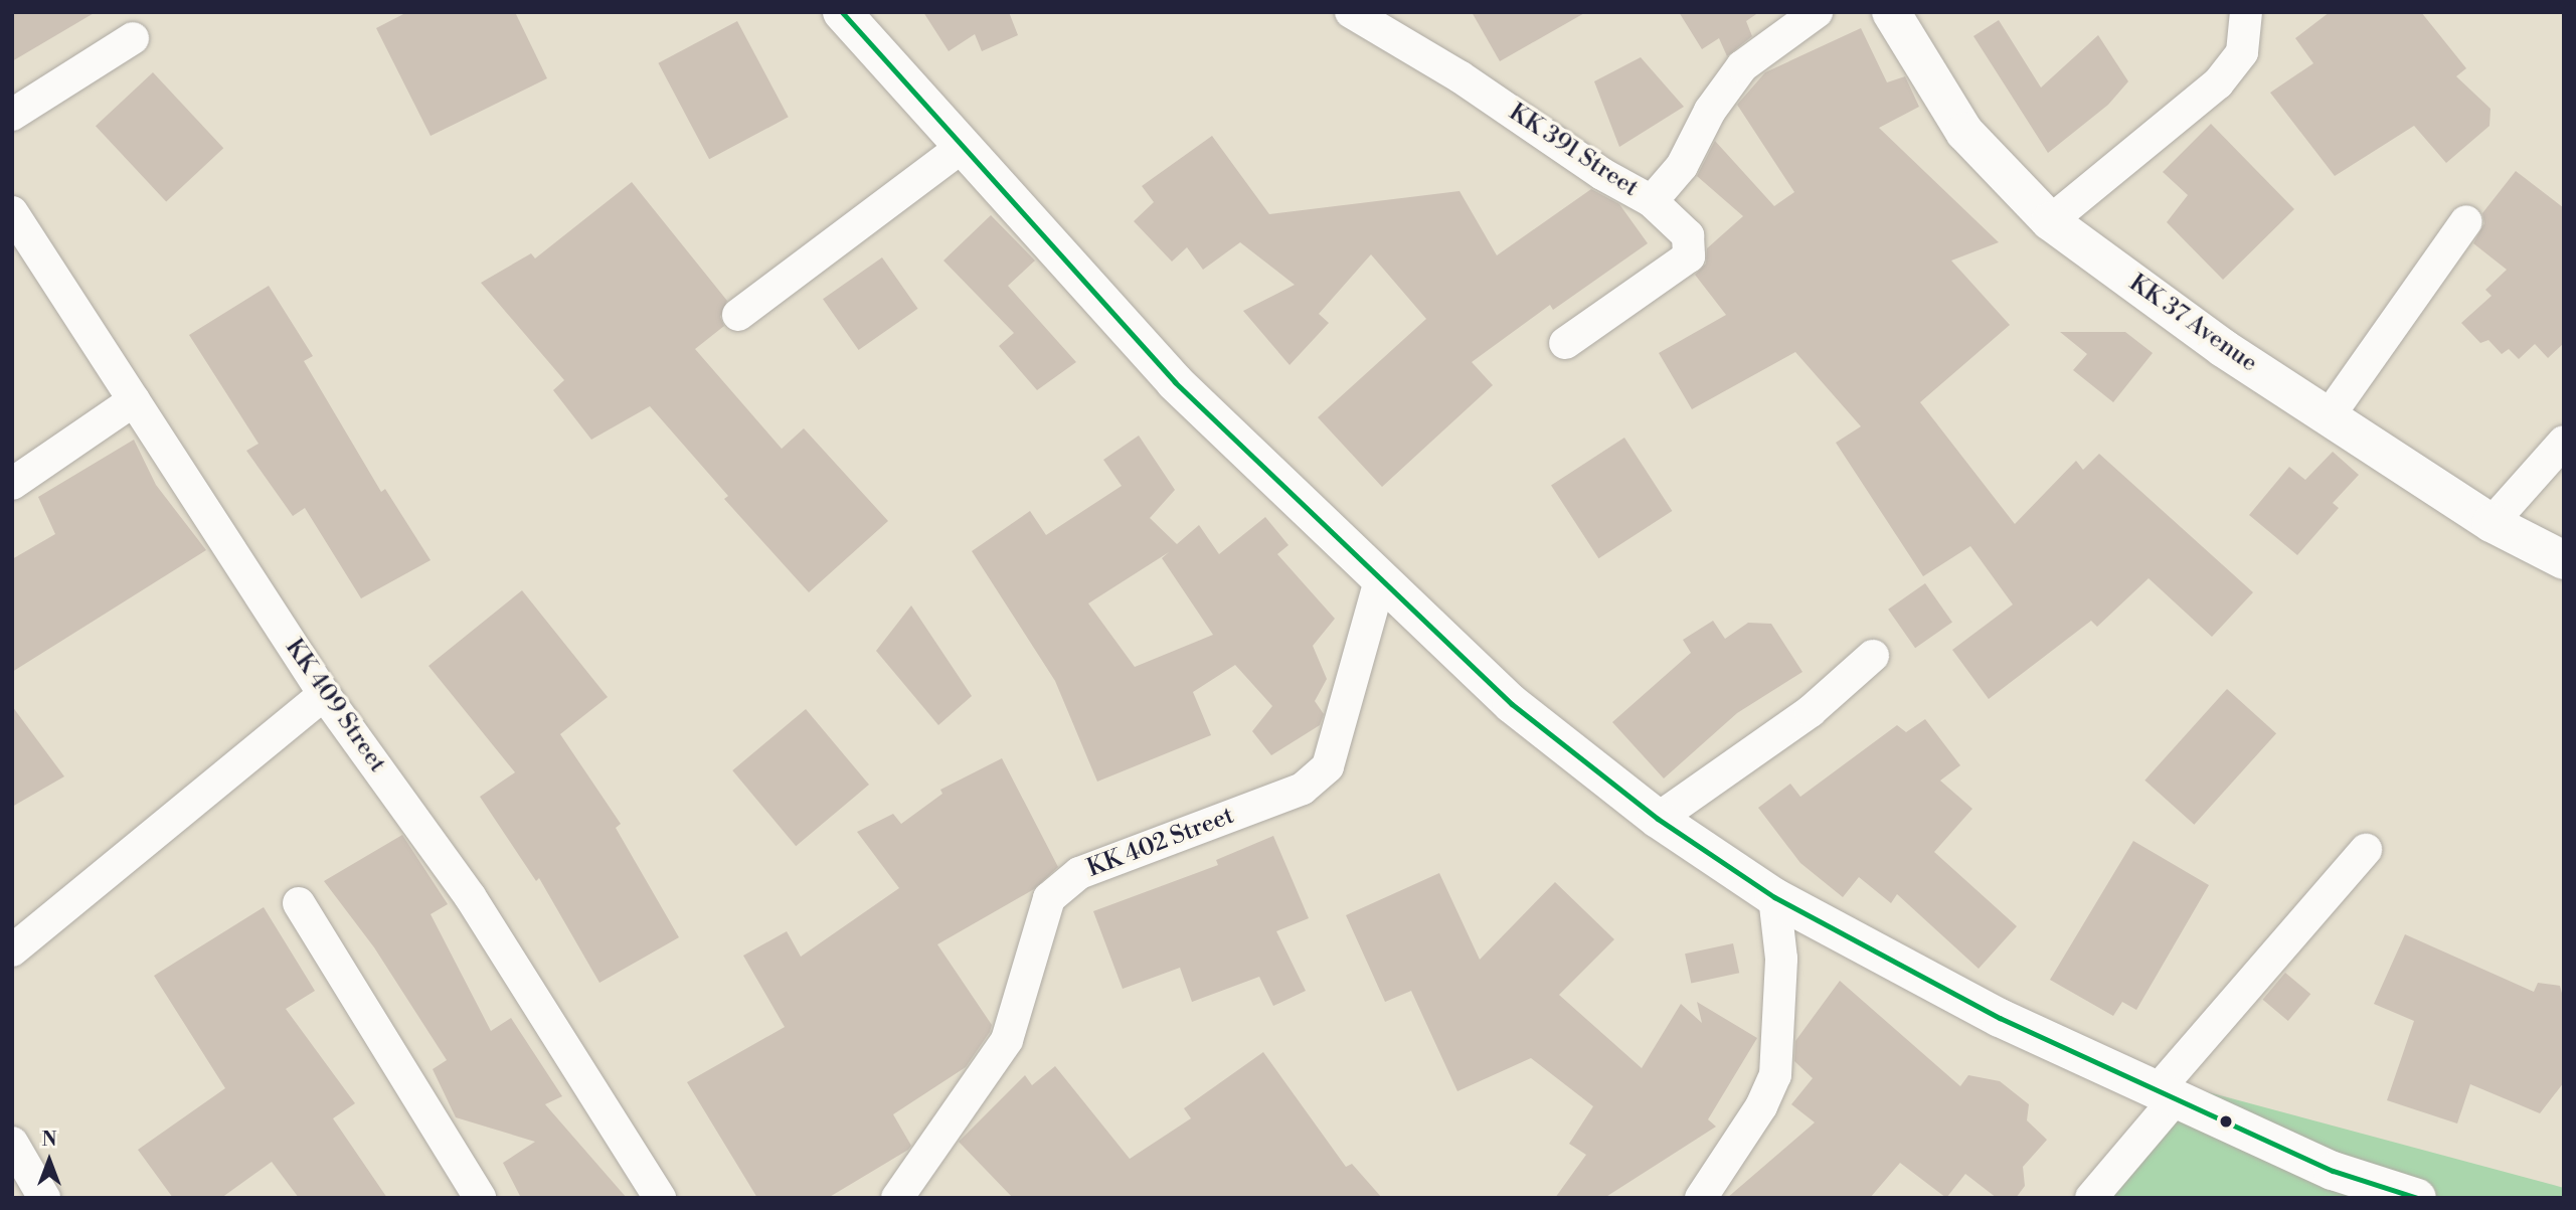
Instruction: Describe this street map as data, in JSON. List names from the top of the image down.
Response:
{
  "streets": {
    "main road": ["KK 37 Avenue"],
    "street": ["KK 391 Street", "KK 409 Street", "KK 402 Street"]
  },
  "north": "top"
}
